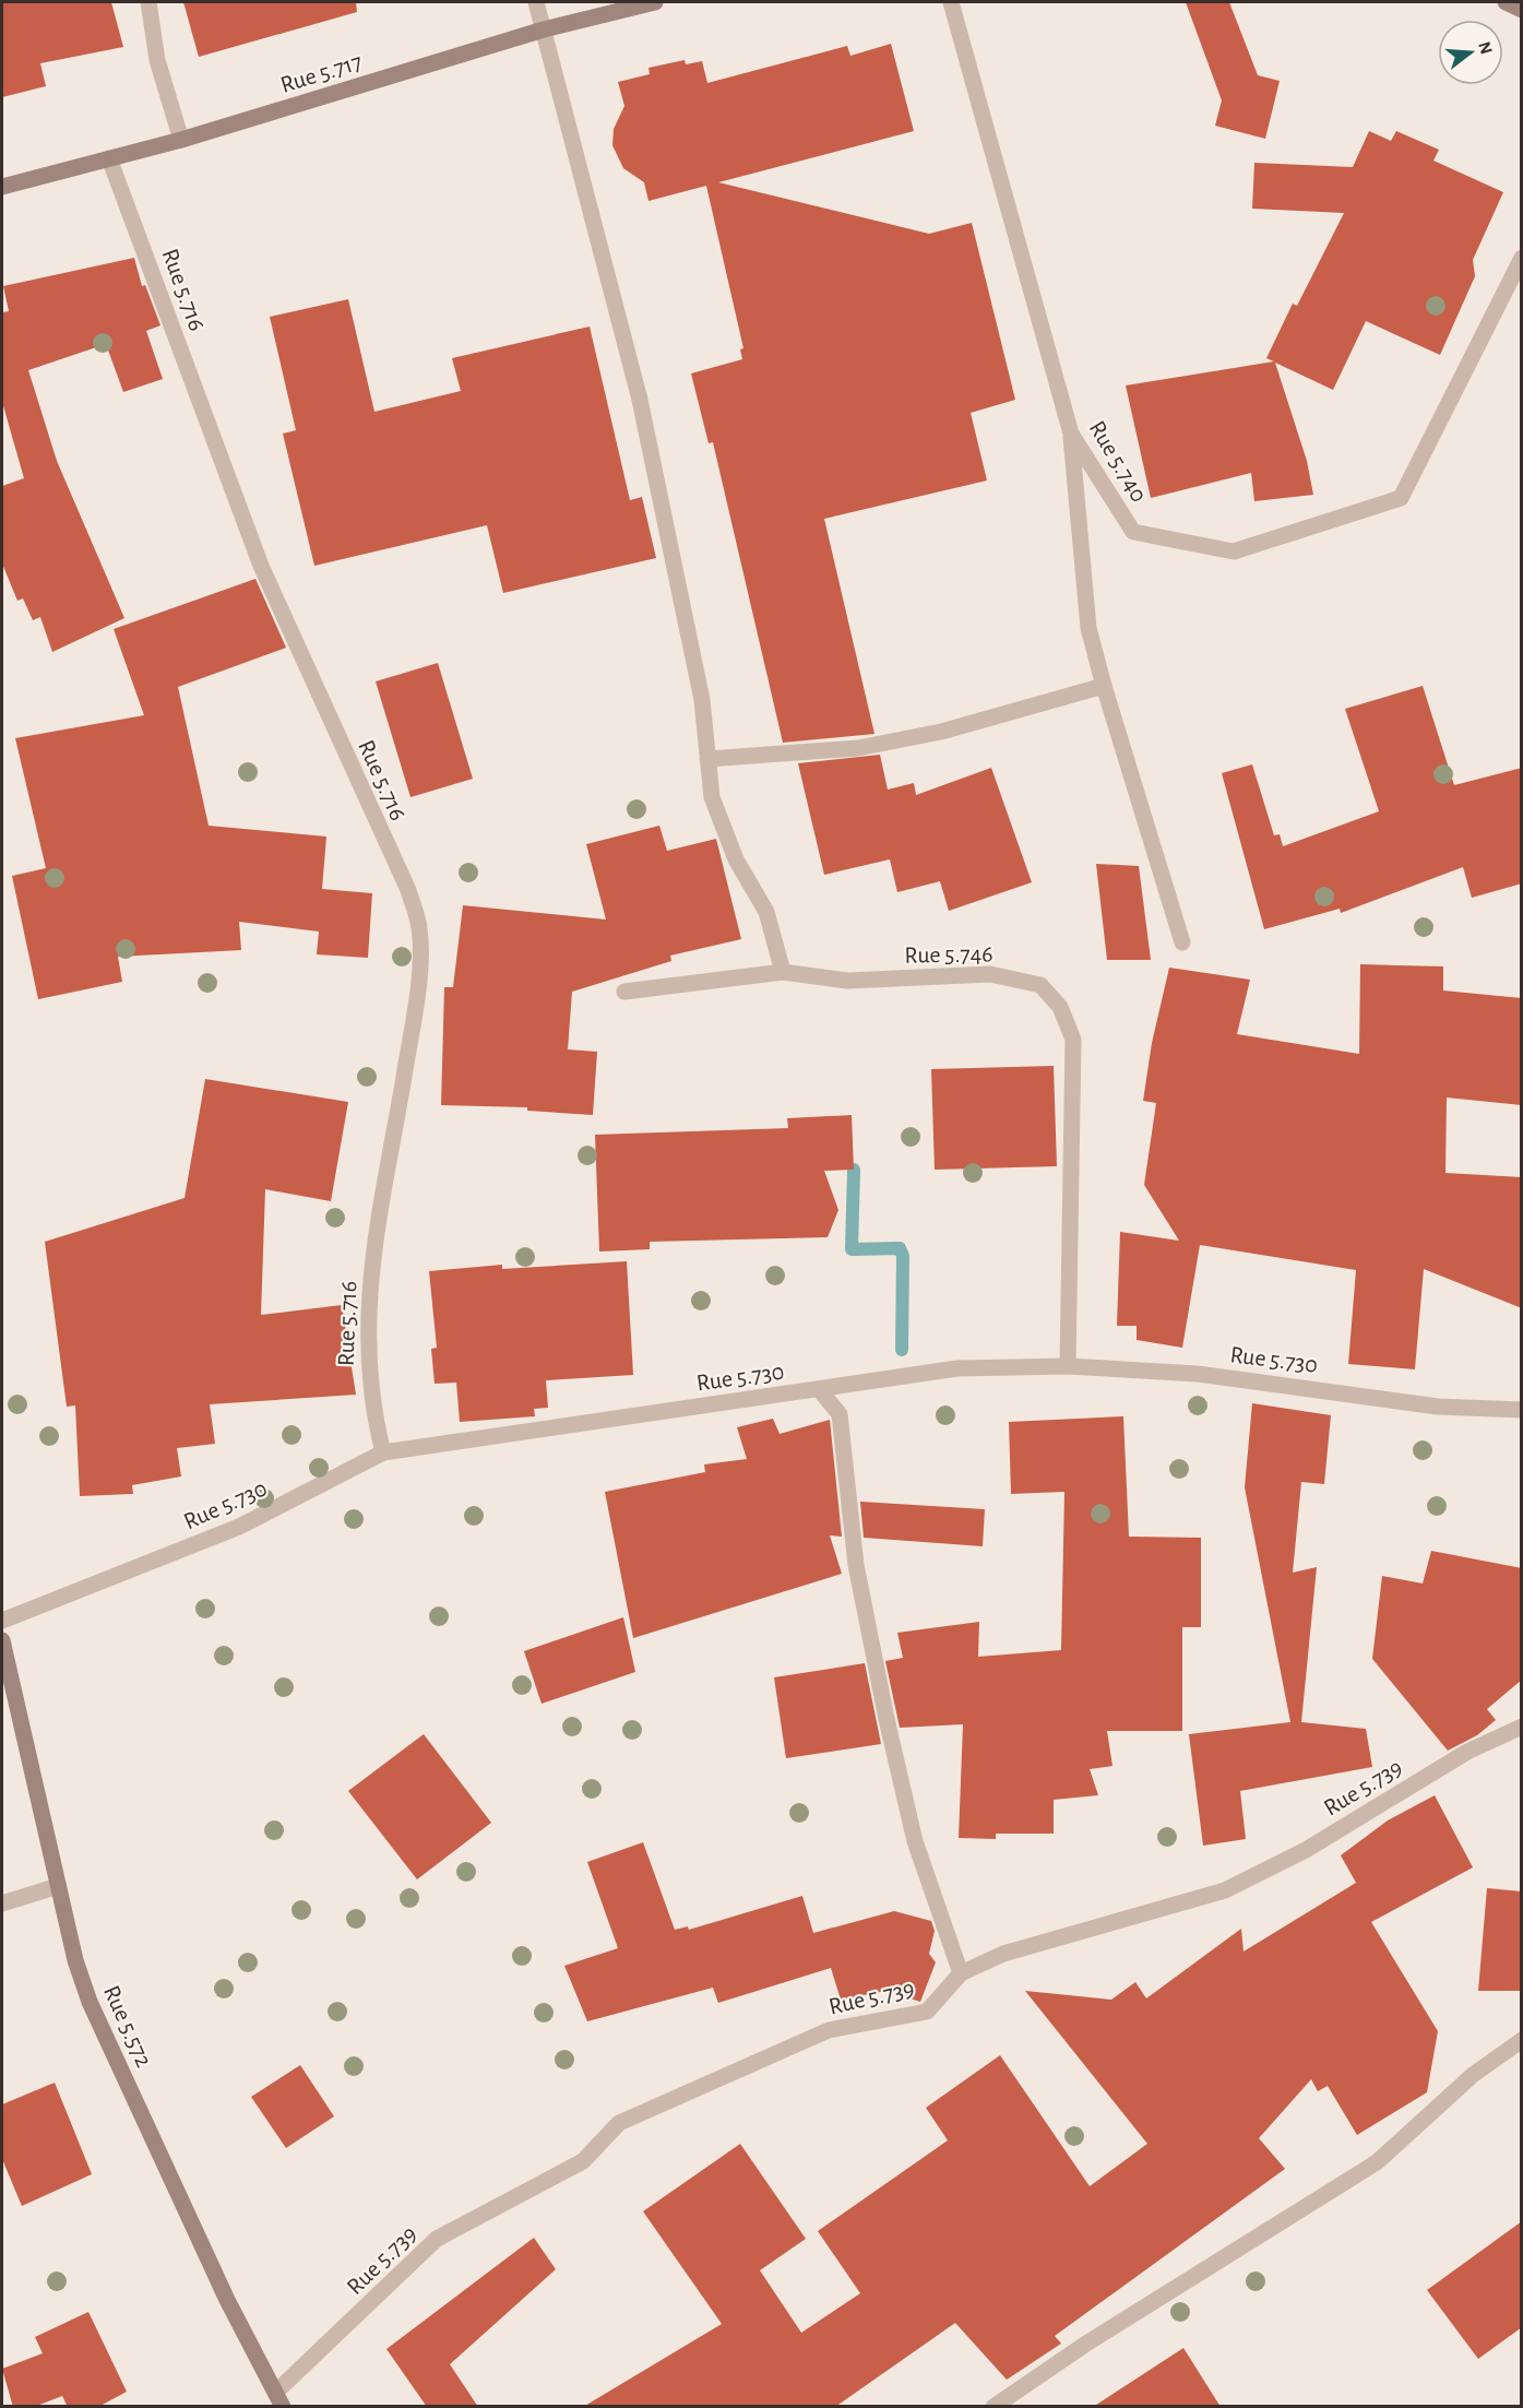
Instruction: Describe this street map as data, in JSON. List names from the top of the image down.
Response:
{
  "streets": {
    "street": [
      "Rue 5.717",
      "Rue 5.716",
      "Rue 5.740",
      "Rue 5.746",
      "Rue 5.730",
      "Rue 5.739",
      "Rue 5.572"
    ]
  },
  "crossings": [
    ["Rue 5.717", "Rue 5.716"],
    ["Rue 5.716", "Rue 5.730"],
    ["Rue 5.746", "Rue 5.730"],
    ["Rue 5.739", "Rue 5.572"]
  ],
  "north": "right"
}
